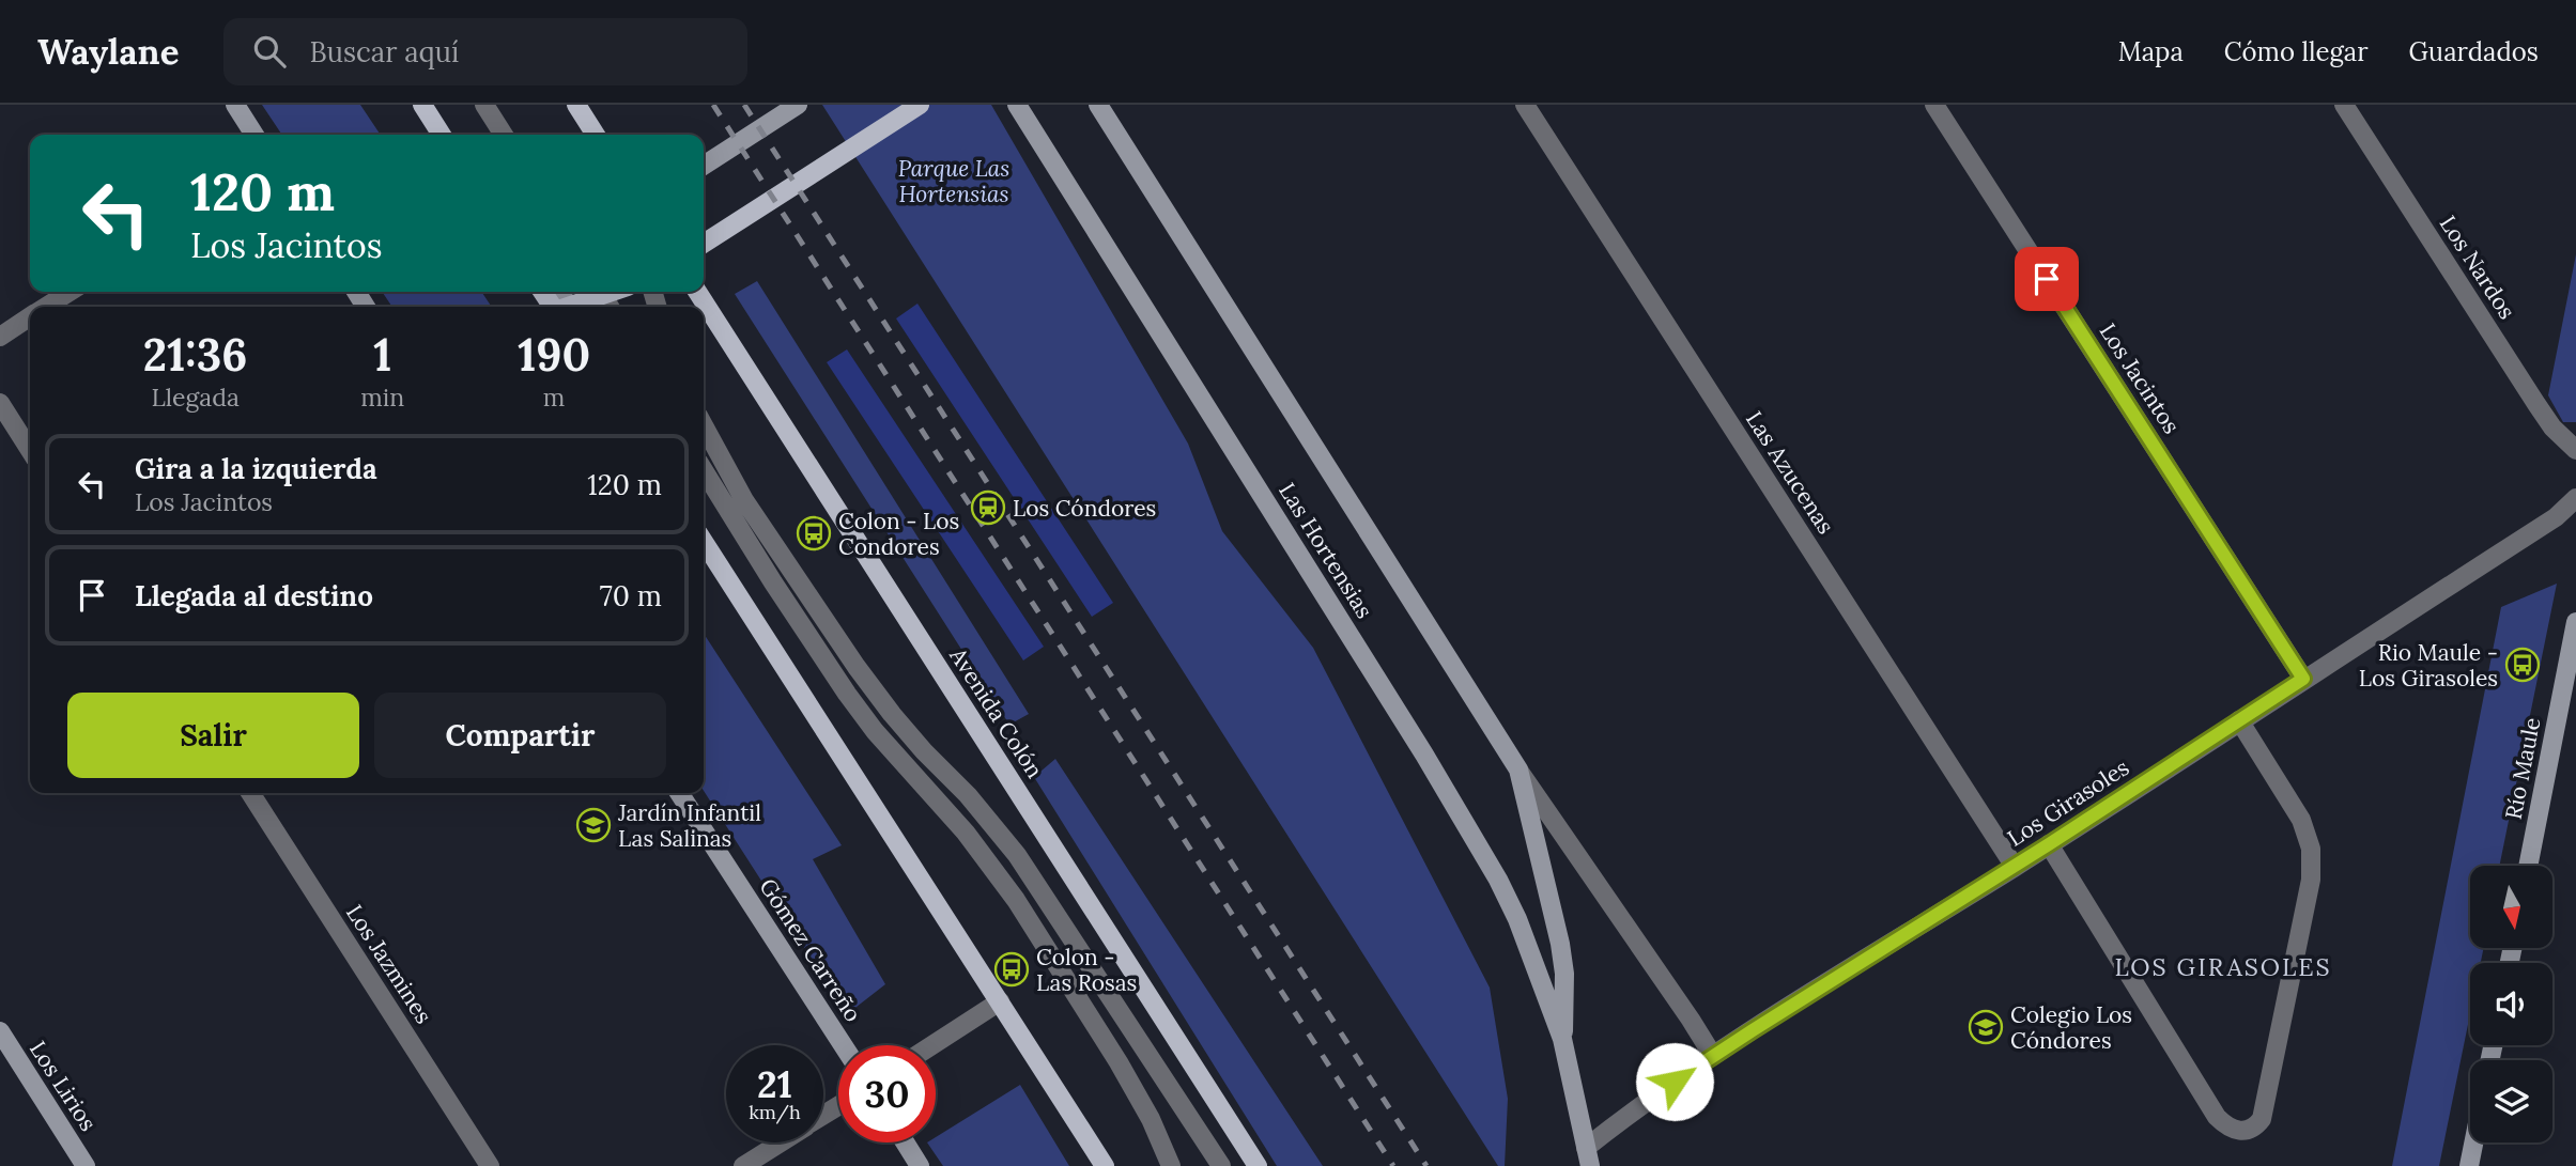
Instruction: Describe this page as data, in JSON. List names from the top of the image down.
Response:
{
  "streets": {
    "main road": ["Avenida Colón"],
    "street": [
      "Los Nardos",
      "Los Jacintos",
      "Las Azucenas",
      "Las Hortensias",
      "Río Maule",
      "Los Girasoles",
      "Gómez Carreño",
      "Los Jazmines",
      "Los Lirios"
    ]
  },
  "crossings": [
    ["Los Jacintos", "Los Girasoles"],
    ["Las Azucenas", "Los Girasoles"],
    ["Las Hortensias", "Los Girasoles"]
  ],
  "districts": ["LOS GIRASOLES"],
  "parks": ["Parque Las Hortensias"],
  "places": {
    "station": ["Los Cóndores"],
    "bus stop": ["Colon - Los Condores", "Rio Maule - Los Girasoles", "Colon - Las Rosas"],
    "school or university": ["Jardín Infantil Las Salinas", "Colegio Los Cóndores"]
  },
  "north": "bottom",
  "page": {
    "header": "Waylane",
    "search": "Buscar aquí",
    "nav": ["Mapa", "Cómo llegar", "Guardados"],
    "turn": ["120 m", "Los Jacintos"],
    "eta": [
      "21:36",
      "Llegada",
      "1",
      "min",
      "190",
      "m"
    ],
    "list": [
      {
        "name": "Gira a la izquierda",
        "note": "Los Jacintos",
        "value": "120 m"
      },
      {
        "name": "Llegada al destino",
        "value": "70 m"
      }
    ],
    "buttons": ["Salir", "Compartir"],
    "speed": "21 km/h",
    "limit": "30"
  }
}
